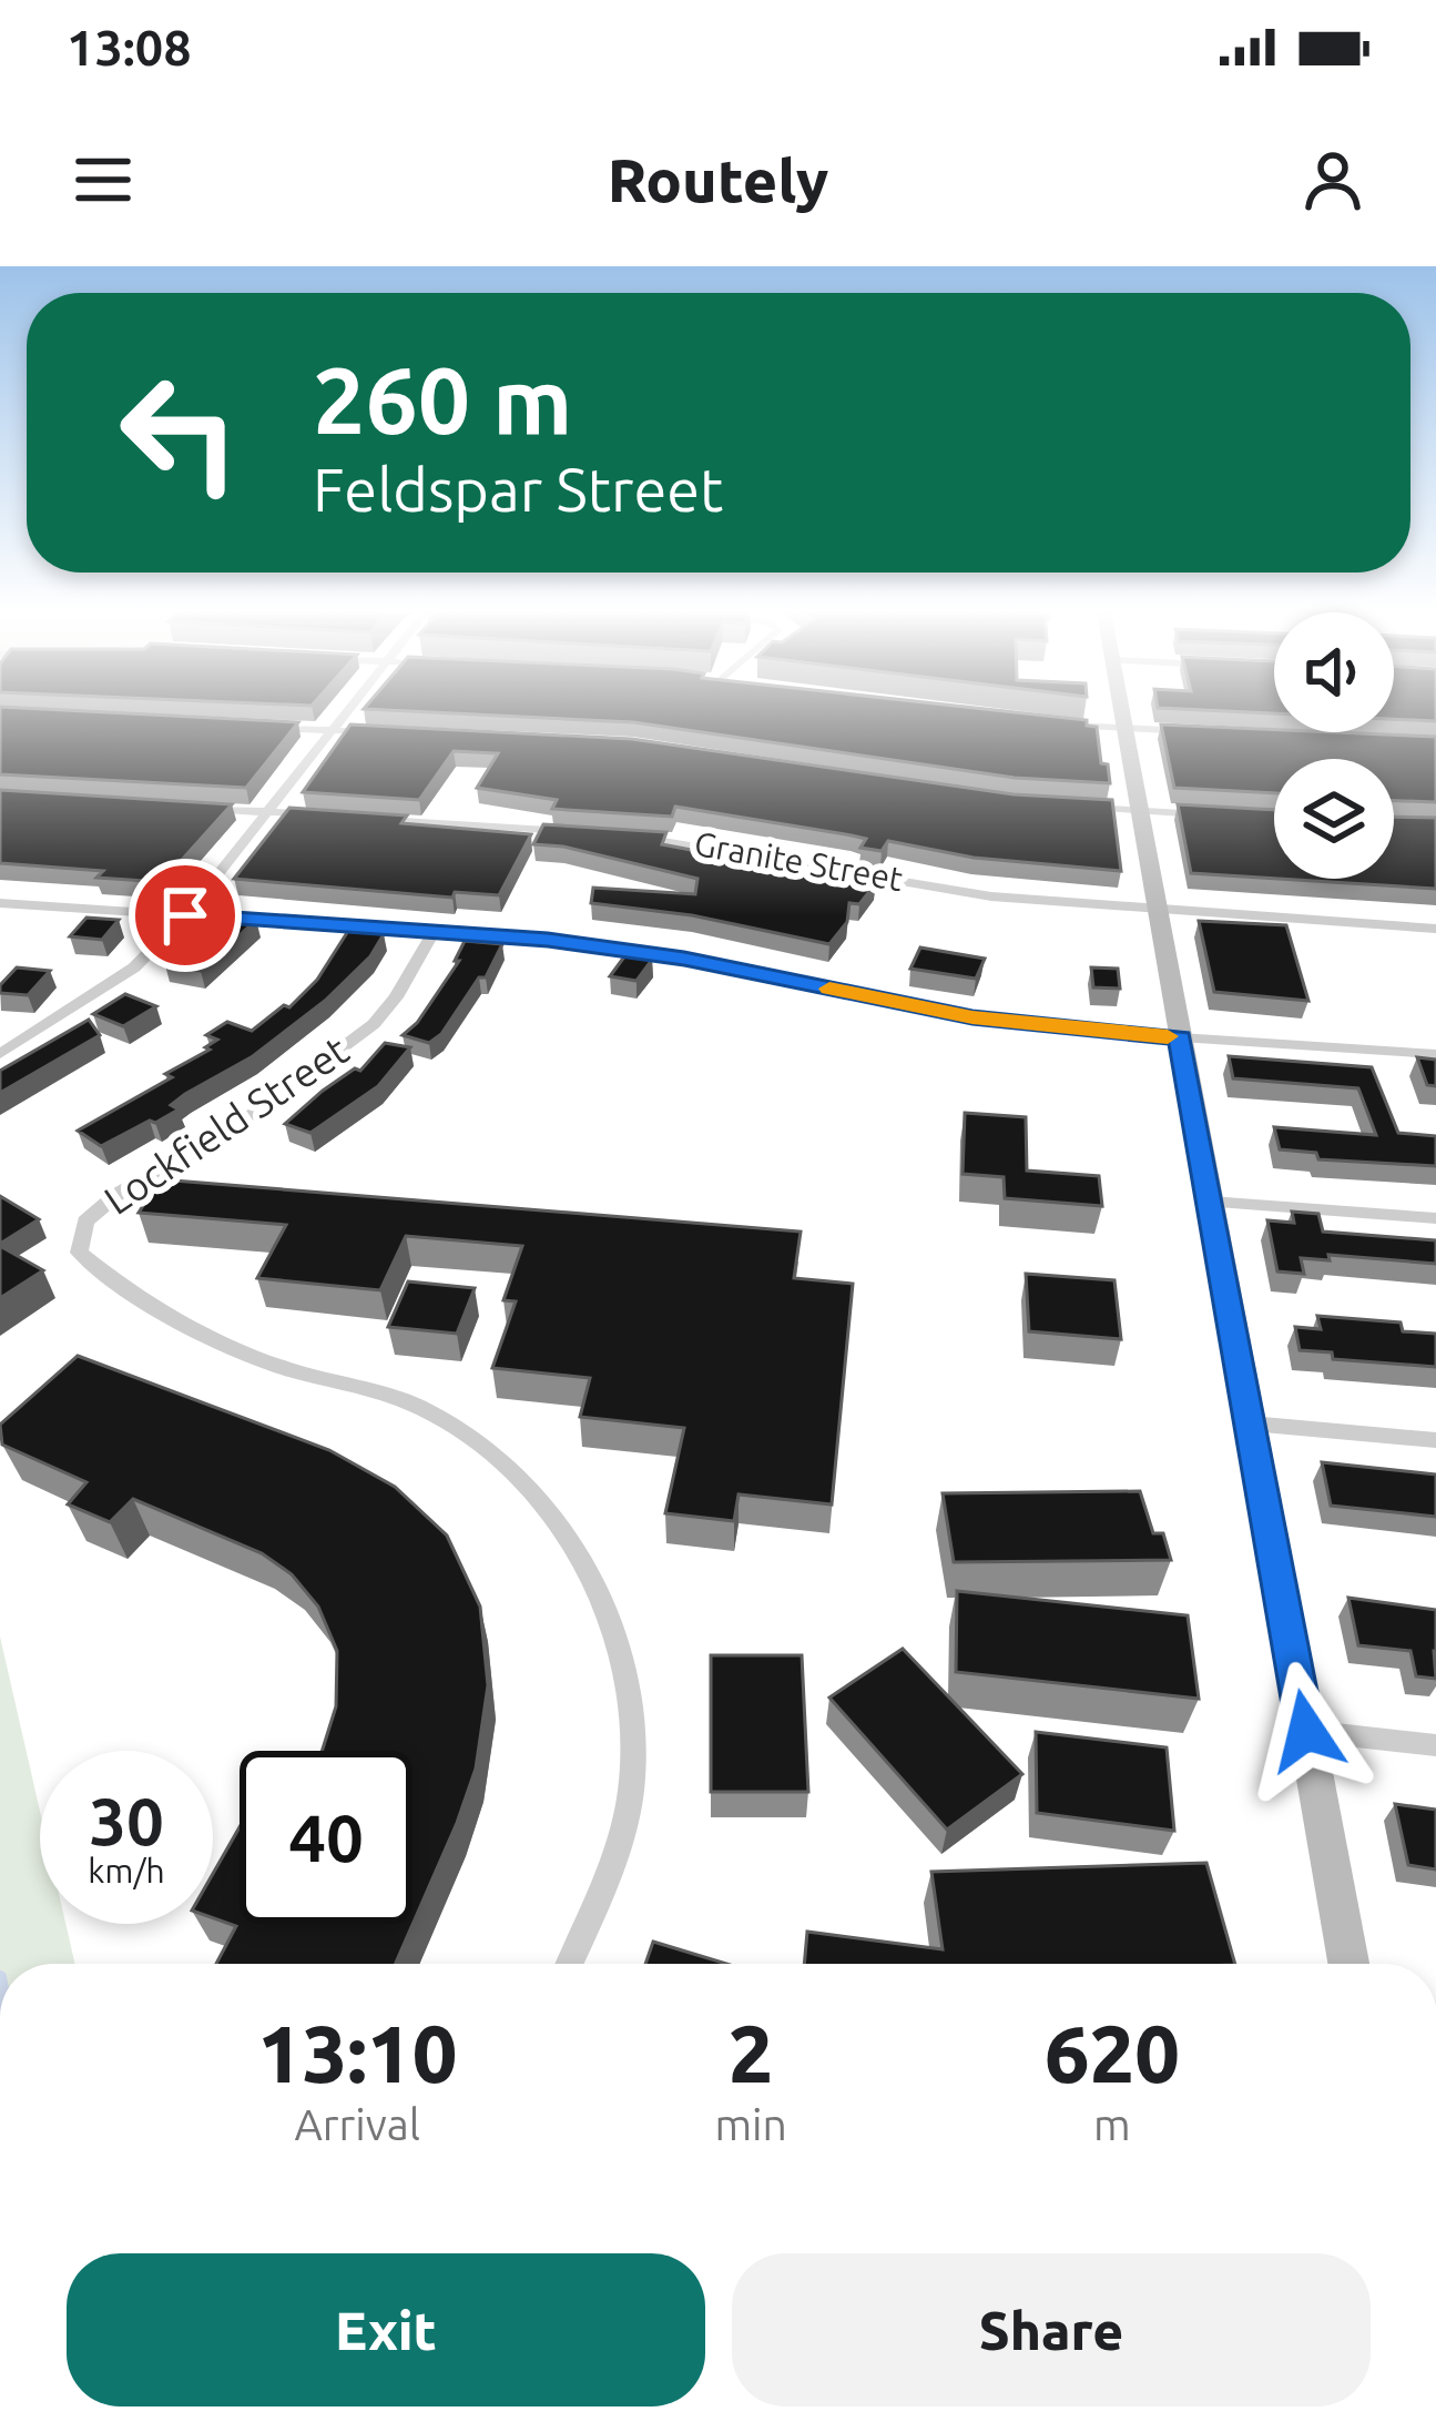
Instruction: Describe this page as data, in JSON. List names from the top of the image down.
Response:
{
  "streets": {
    "street": ["Granite Street", "Lockfield Street"]
  },
  "page": {
    "status": "13:08",
    "header": "Routely",
    "turn": ["260 m", "Feldspar Street"],
    "speed": "30 km/h",
    "limit": "40",
    "eta": [
      "13:10",
      "Arrival",
      "2",
      "min",
      "620",
      "m"
    ],
    "buttons": ["Exit", "Share"]
  }
}
